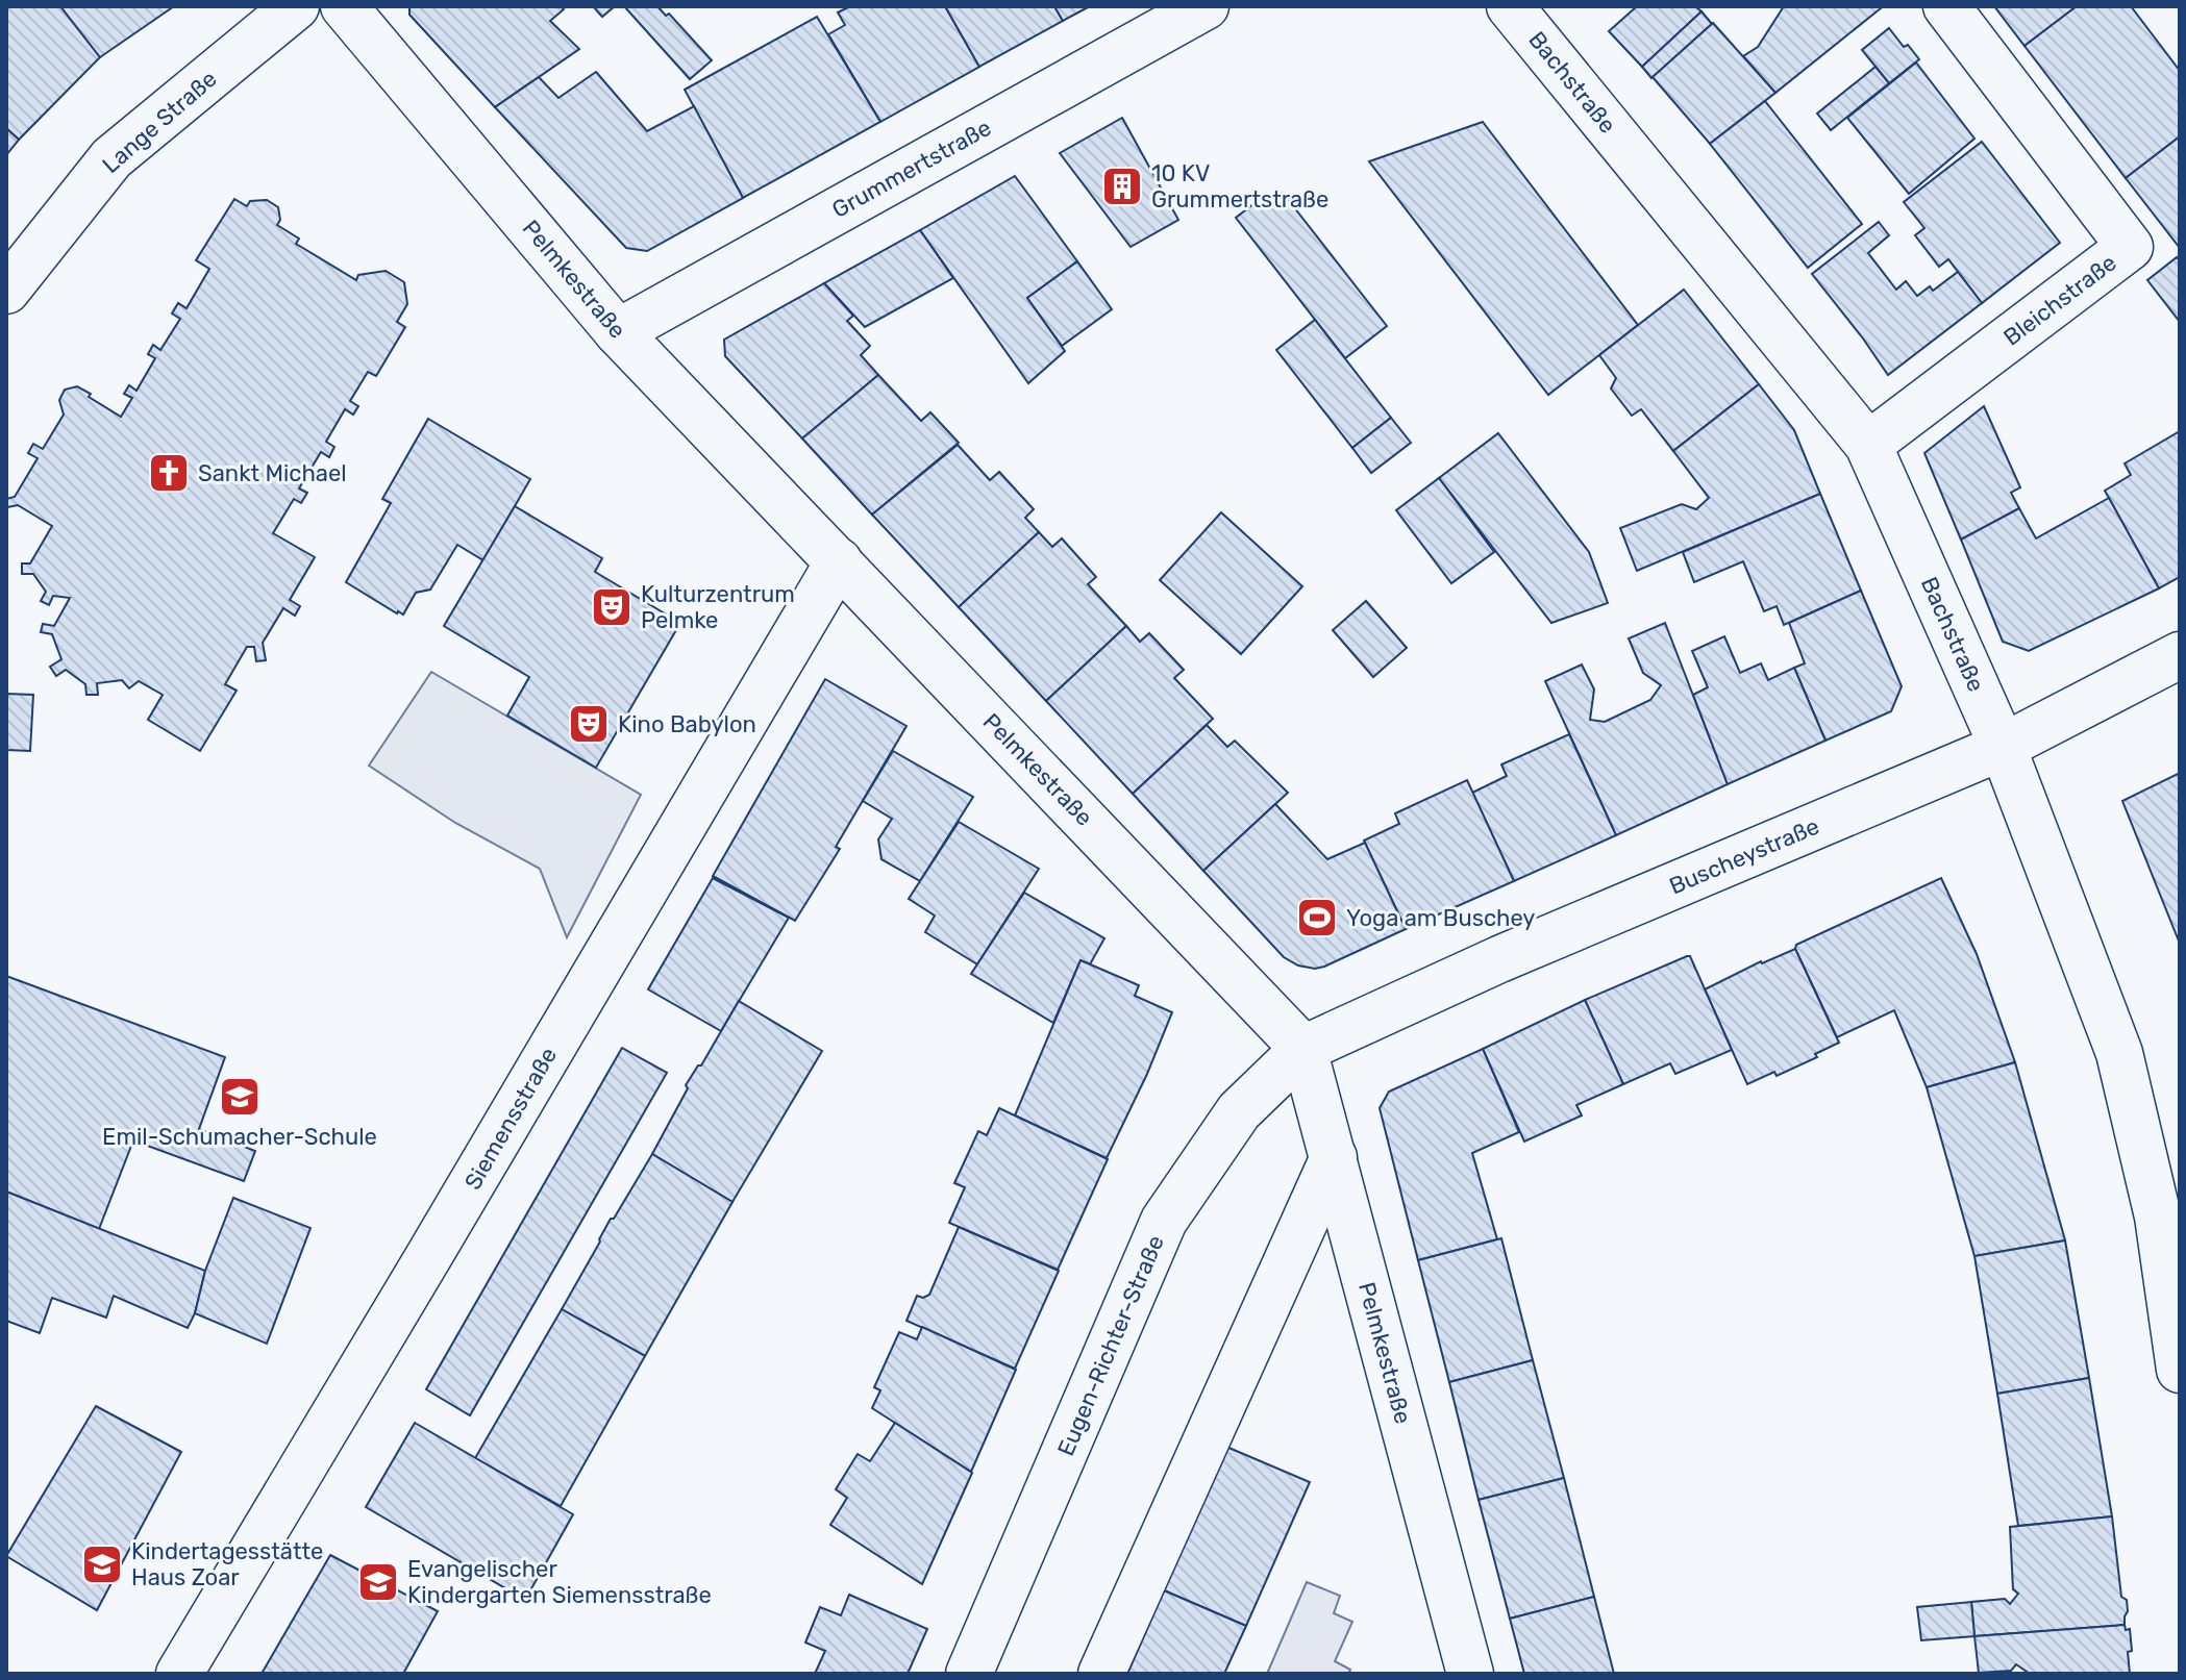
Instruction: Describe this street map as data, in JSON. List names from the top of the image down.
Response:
{
  "streets": {
    "street": [
      "Bachstraße",
      "Lange Straße",
      "Grummertstraße",
      "Pelmkestraße",
      "Bleichstraße",
      "Buscheystraße",
      "Siemensstraße",
      "Eugen-Richter-Straße"
    ]
  },
  "crossings": [
    ["Bachstraße", "Bleichstraße"],
    ["Bachstraße", "Buscheystraße"],
    ["Grummertstraße", "Pelmkestraße"],
    ["Pelmkestraße", "Buscheystraße"],
    ["Pelmkestraße", "Siemensstraße"],
    ["Pelmkestraße", "Eugen-Richter-Straße"],
    ["Buscheystraße", "Eugen-Richter-Straße"]
  ],
  "places": {
    "building": ["10 KV Grummertstraße"],
    "church": ["Sankt Michael"],
    "theatre": ["Kulturzentrum Pelmke", "Kino Babylon"],
    "sports": ["Yoga am Buschey"],
    "school or university": ["Emil-Schumacher-Schule", "Kindertagesstätte Haus Zoar", "Evangelischer Kindergarten Siemensstraße"]
  }
}
